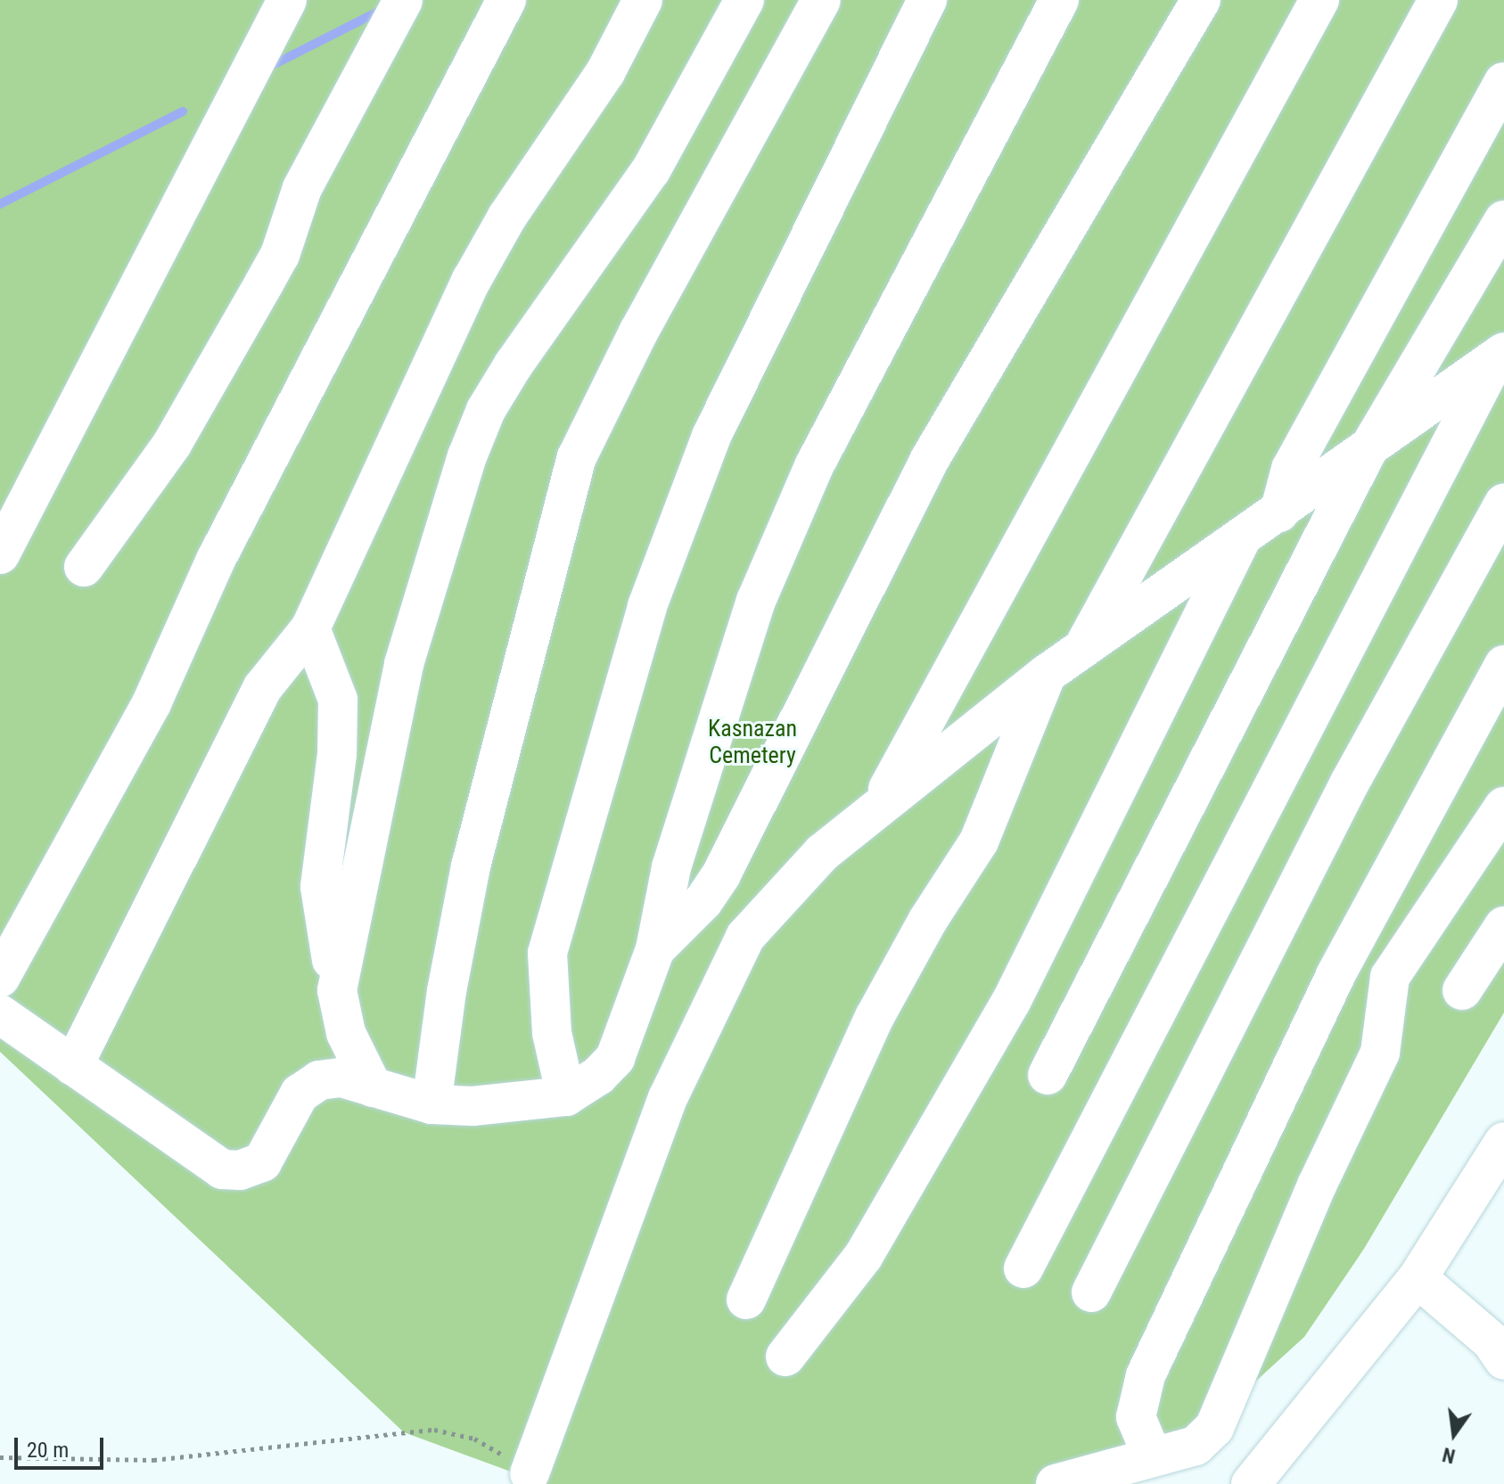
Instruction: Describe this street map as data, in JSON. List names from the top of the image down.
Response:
{
  "parks": ["Kasnazan Cemetery"],
  "scale_bar": "20 m",
  "north": "bottom"
}
